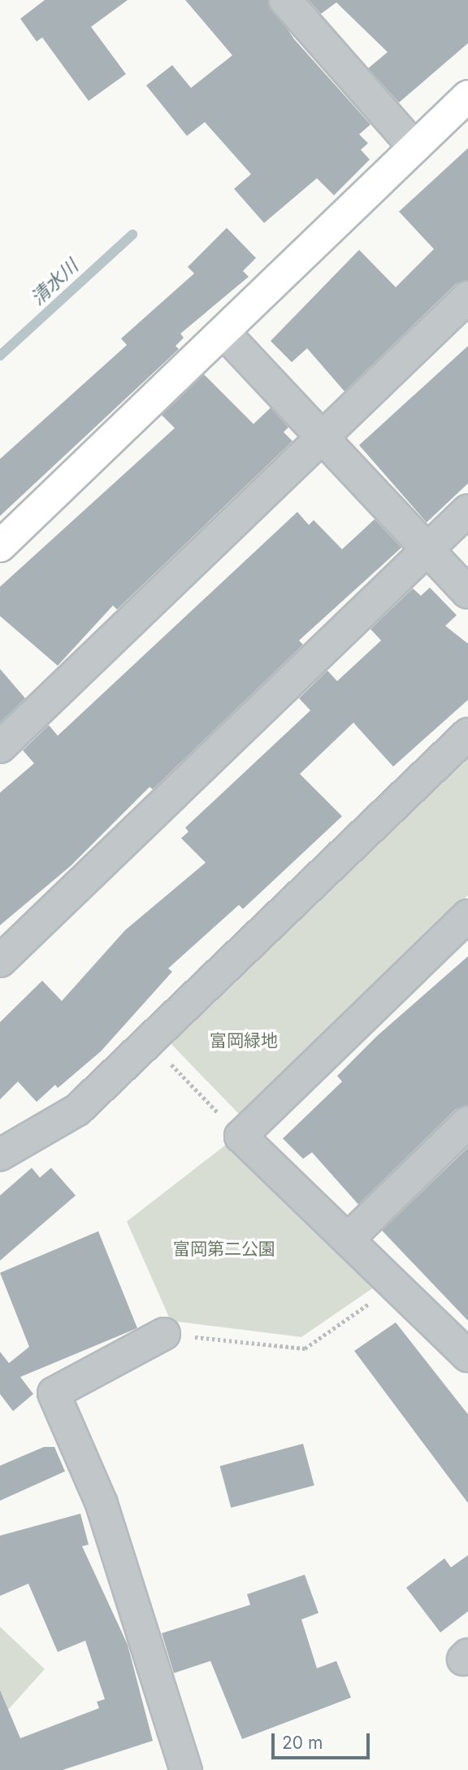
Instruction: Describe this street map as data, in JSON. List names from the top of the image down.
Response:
{
  "water": ["清水川"],
  "parks": ["富岡緑地", "富岡第二公園"],
  "scale_bar": "20 m"
}
